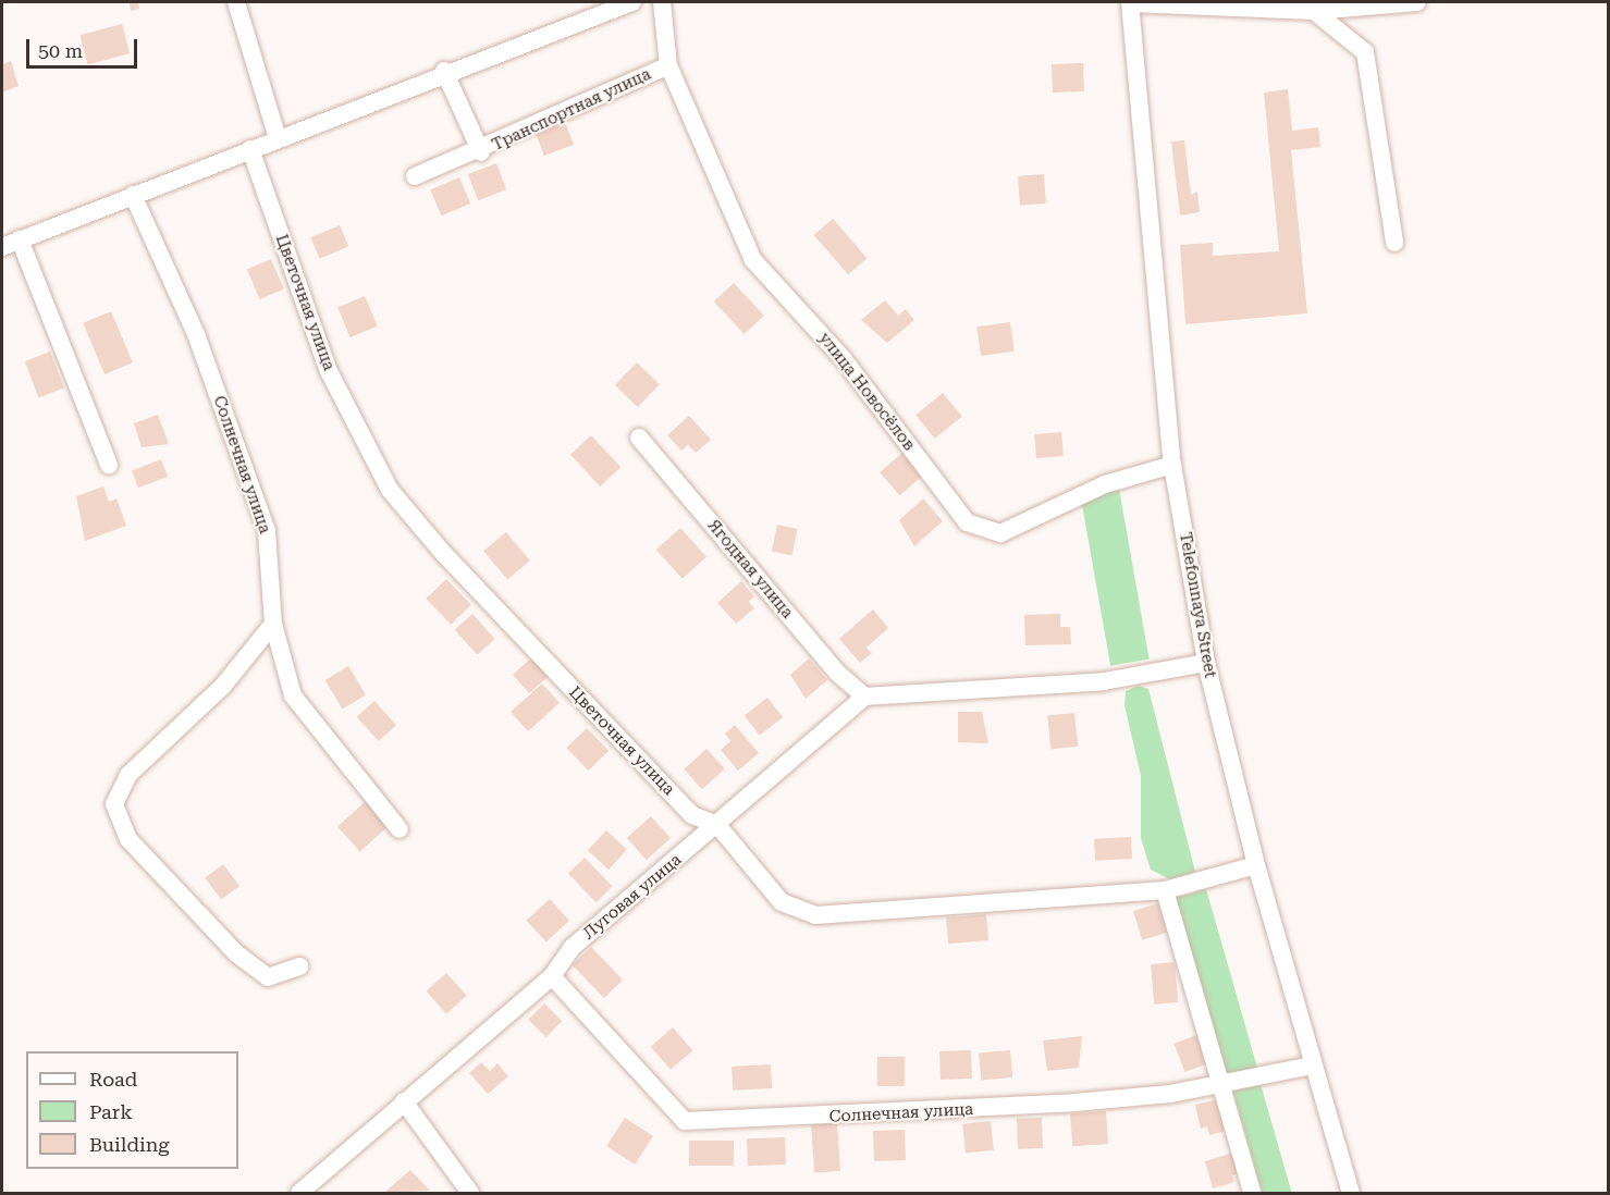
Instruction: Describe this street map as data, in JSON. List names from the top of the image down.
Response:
{
  "streets": {
    "street": [
      "Транспортная улица",
      "Цветочная улица",
      "улица Новосёлов",
      "Солнечная улица",
      "Ягодная улица",
      "Telefonnaya Street",
      "Луговая улица"
    ]
  },
  "crossings": [
    ["Транспортная улица", "улица Новосёлов"],
    ["Цветочная улица", "Telefonnaya Street"],
    ["Цветочная улица", "Луговая улица"],
    ["улица Новосёлов", "Telefonnaya Street"],
    ["Солнечная улица", "Telefonnaya Street"],
    ["Солнечная улица", "Луговая улица"],
    ["Ягодная улица", "Луговая улица"]
  ],
  "legend": ["Road", "Park", "Building"],
  "scale_bar": "50 m"
}
